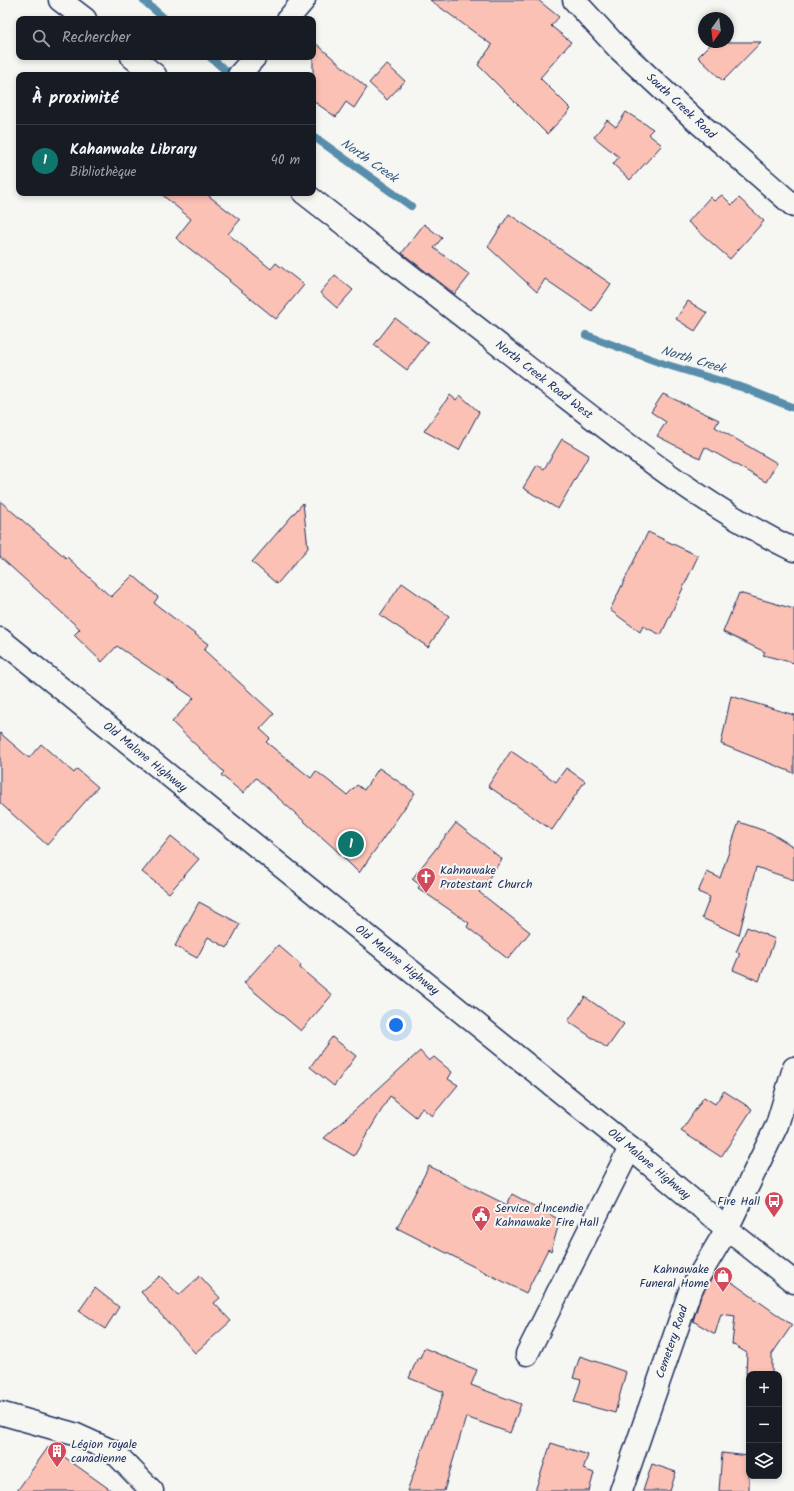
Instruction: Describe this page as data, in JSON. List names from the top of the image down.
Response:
{
  "streets": {
    "street": [
      "South Creek Road",
      "North Creek Road West",
      "Old Malone Highway",
      "Cemetery Road"
    ]
  },
  "crossings": [
    ["Old Malone Highway", "Cemetery Road"]
  ],
  "water": ["North Creek"],
  "places": {
    "church": ["Kahnawake Protestant Church"],
    "bus stop": ["Fire Hall"],
    "public building": ["Service d'Incendie Kahnawake Fire Hall"],
    "shop": ["Kahnawake Funeral Home"],
    "building": ["Légion royale canadienne"]
  },
  "north": "bottom",
  "page": {
    "search": "Rechercher",
    "heading": "À proximité",
    "list": [
      {
        "mark": "1",
        "name": "Kahanwake Library",
        "note": "Bibliothèque",
        "value": "40 m"
      }
    ],
    "pins": "1",
    "map_buttons": ["+", "−"]
  }
}
